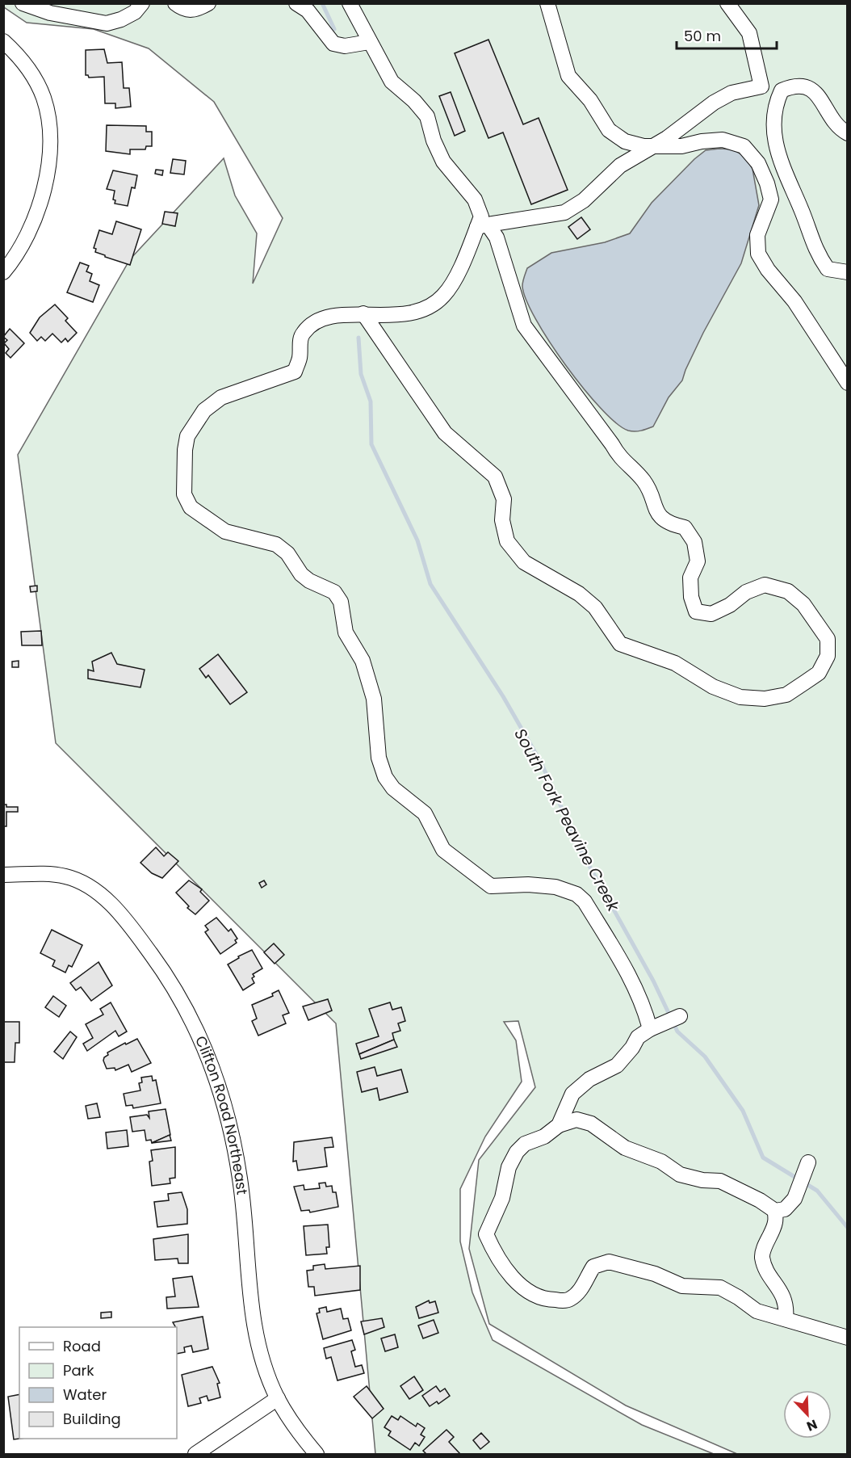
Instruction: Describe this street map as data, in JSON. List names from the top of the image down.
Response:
{
  "streets": {
    "street": ["Clifton Road Northeast"]
  },
  "water": ["South Fork Peavine Creek"],
  "legend": [
    "Road",
    "Park",
    "Water",
    "Building"
  ],
  "scale_bar": "50 m",
  "north": "bottom right"
}
